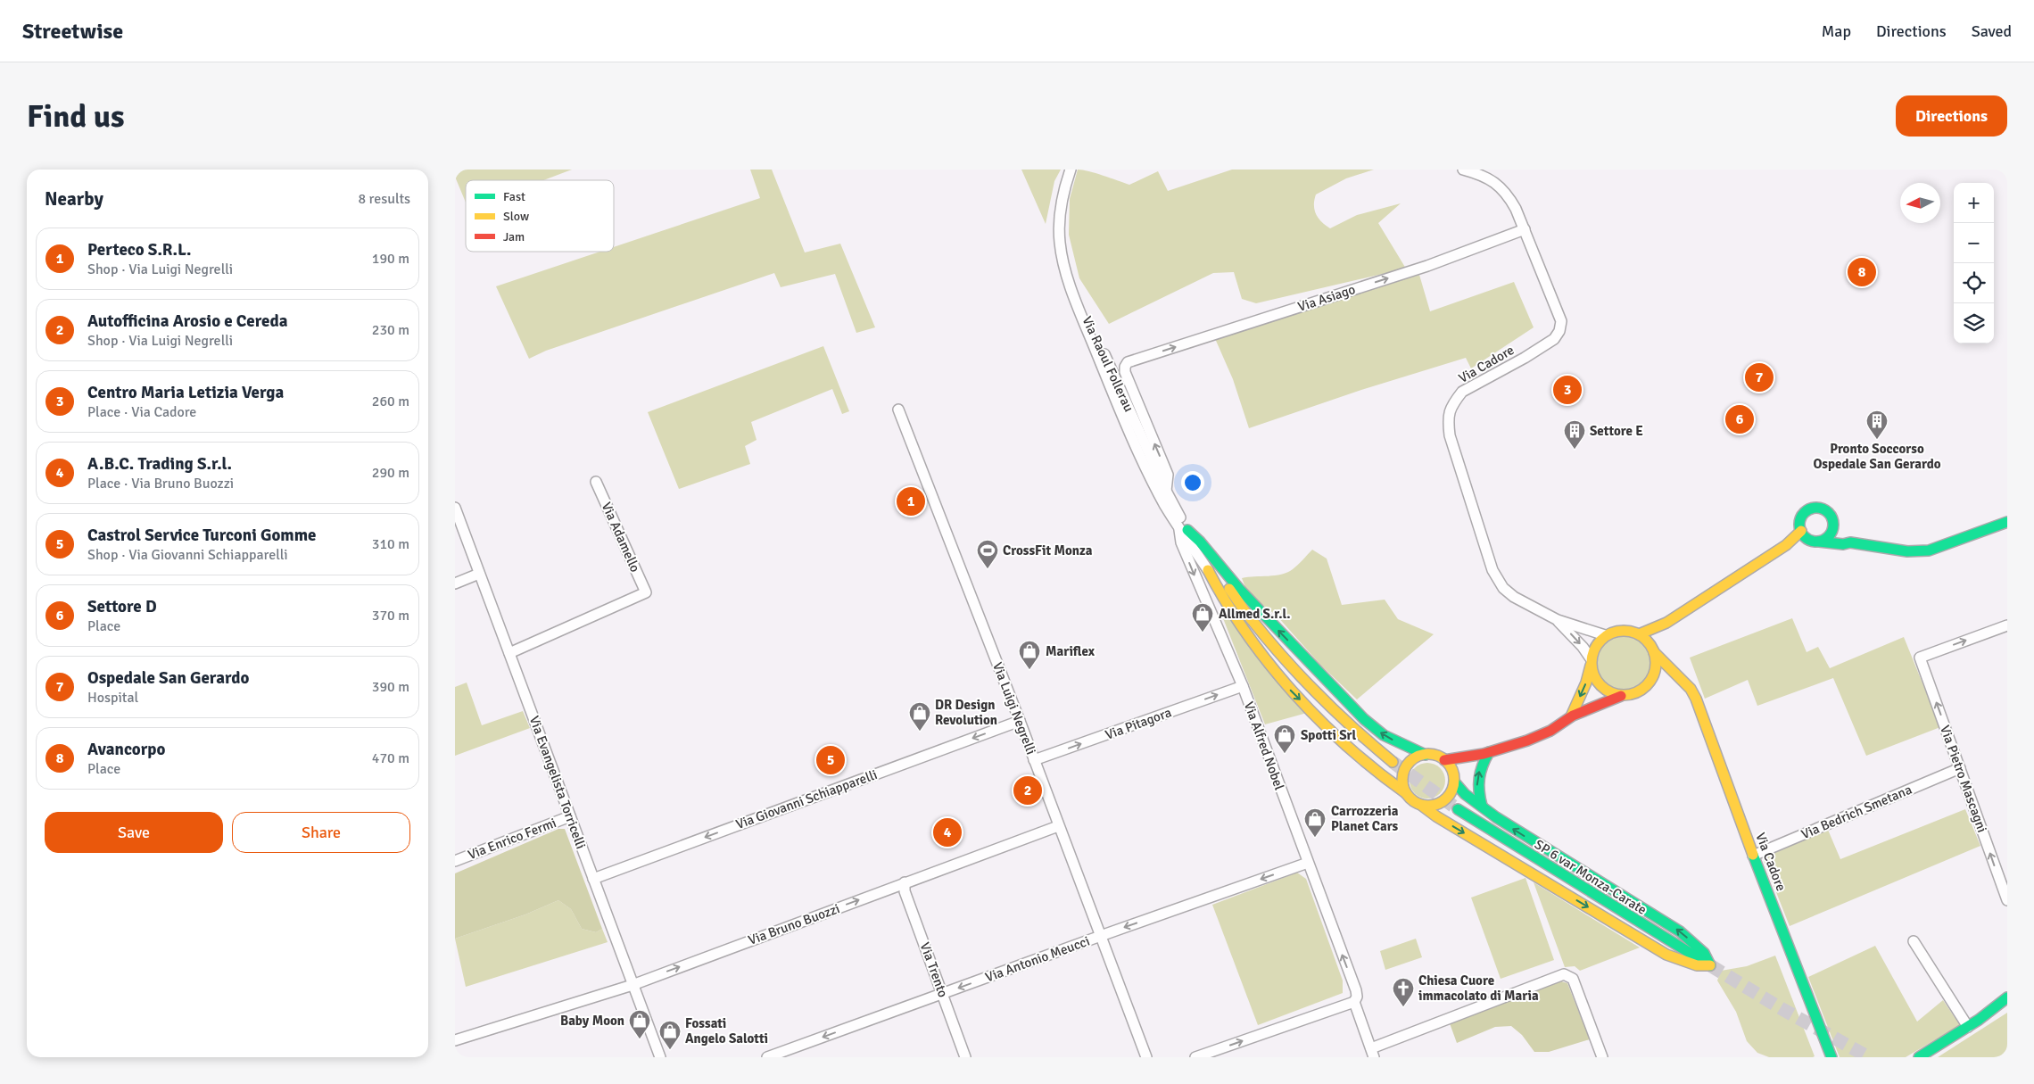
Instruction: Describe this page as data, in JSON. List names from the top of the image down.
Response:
{
  "streets": {
    "street": [
      "Via Asiago",
      "Via Raoul Follerau",
      "Via Cadore",
      "Via Adamello",
      "Via Luigi Negrelli",
      "Via Pitagora",
      "Via Alfred Nobel",
      "Via Pietro Mascagni",
      "Via Evangelista Torricelli",
      "Via Giovanni Schiapparelli",
      "Via Bedrich Smetana",
      "Via Enrico Fermi",
      "SP 6 var Monza-Carate",
      "Via Bruno Buozzi",
      "Via Antonio Meucci",
      "Via Trento"
    ]
  },
  "crossings": [
    ["Via Asiago", "Via Cadore"],
    ["Via Asiago", "Via Alfred Nobel"],
    ["Via Raoul Follerau", "Via Alfred Nobel"],
    ["Via Cadore", "Via Bedrich Smetana"],
    ["Via Adamello", "Via Evangelista Torricelli"],
    ["Via Luigi Negrelli", "Via Pitagora"],
    ["Via Luigi Negrelli", "Via Giovanni Schiapparelli"],
    ["Via Luigi Negrelli", "Via Bruno Buozzi"],
    ["Via Luigi Negrelli", "Via Antonio Meucci"],
    ["Via Pitagora", "Via Alfred Nobel"],
    ["Via Alfred Nobel", "Via Antonio Meucci"],
    ["Via Pietro Mascagni", "Via Bedrich Smetana"],
    ["Via Evangelista Torricelli", "Via Giovanni Schiapparelli"],
    ["Via Evangelista Torricelli", "Via Enrico Fermi"],
    ["Via Evangelista Torricelli", "Via Bruno Buozzi"],
    ["Via Bruno Buozzi", "Via Trento"],
    ["Via Antonio Meucci", "Via Trento"]
  ],
  "one_way": [
    "Via Asiago",
    "Via Pitagora",
    "Via Giovanni Schiapparelli",
    "Via Bruno Buozzi",
    "Via Antonio Meucci"
  ],
  "places": {
    "building": ["Pronto Soccorso Ospedale San Gerardo", "Settore E"],
    "sports": ["CrossFit Monza"],
    "shop": [
      "Allmed S.r.l.",
      "Mariflex",
      "DR Design Revolution",
      "Spotti Srl",
      "Carrozzeria Planet Cars",
      "Baby Moon",
      "Fossati Angelo Salotti"
    ],
    "church": ["Chiesa Cuore immacolato di Maria"]
  },
  "legend": ["Fast", "Slow", "Jam"],
  "north": "left",
  "page": {
    "header": "Streetwise",
    "nav": ["Map", "Directions", "Saved"],
    "buttons": [
      "Directions",
      ["Save", "Share"]
    ],
    "title": "Find us",
    "heading": ["Nearby", "8 results"],
    "map_buttons": ["+", "−"],
    "list": [
      {
        "mark": "1",
        "name": "Perteco S.R.L.",
        "note": "Shop · Via Luigi Negrelli",
        "value": "190 m"
      },
      {
        "mark": "2",
        "name": "Autofficina Arosio e Cereda",
        "note": "Shop · Via Luigi Negrelli",
        "value": "230 m"
      },
      {
        "mark": "3",
        "name": "Centro Maria Letizia Verga",
        "note": "Place · Via Cadore",
        "value": "260 m"
      },
      {
        "mark": "4",
        "name": "A.B.C. Trading S.r.l.",
        "note": "Place · Via Bruno Buozzi",
        "value": "290 m"
      },
      {
        "mark": "5",
        "name": "Castrol Service Turconi Gomme",
        "note": "Shop · Via Giovanni Schiapparelli",
        "value": "310 m"
      },
      {
        "mark": "6",
        "name": "Settore D",
        "note": "Place",
        "value": "370 m"
      },
      {
        "mark": "7",
        "name": "Ospedale San Gerardo",
        "note": "Hospital",
        "value": "390 m"
      },
      {
        "mark": "8",
        "name": "Avancorpo",
        "note": "Place",
        "value": "470 m"
      }
    ],
    "pins": [
      "8",
      "7",
      "3",
      "6",
      "1",
      "5",
      "2",
      "4"
    ]
  }
}
